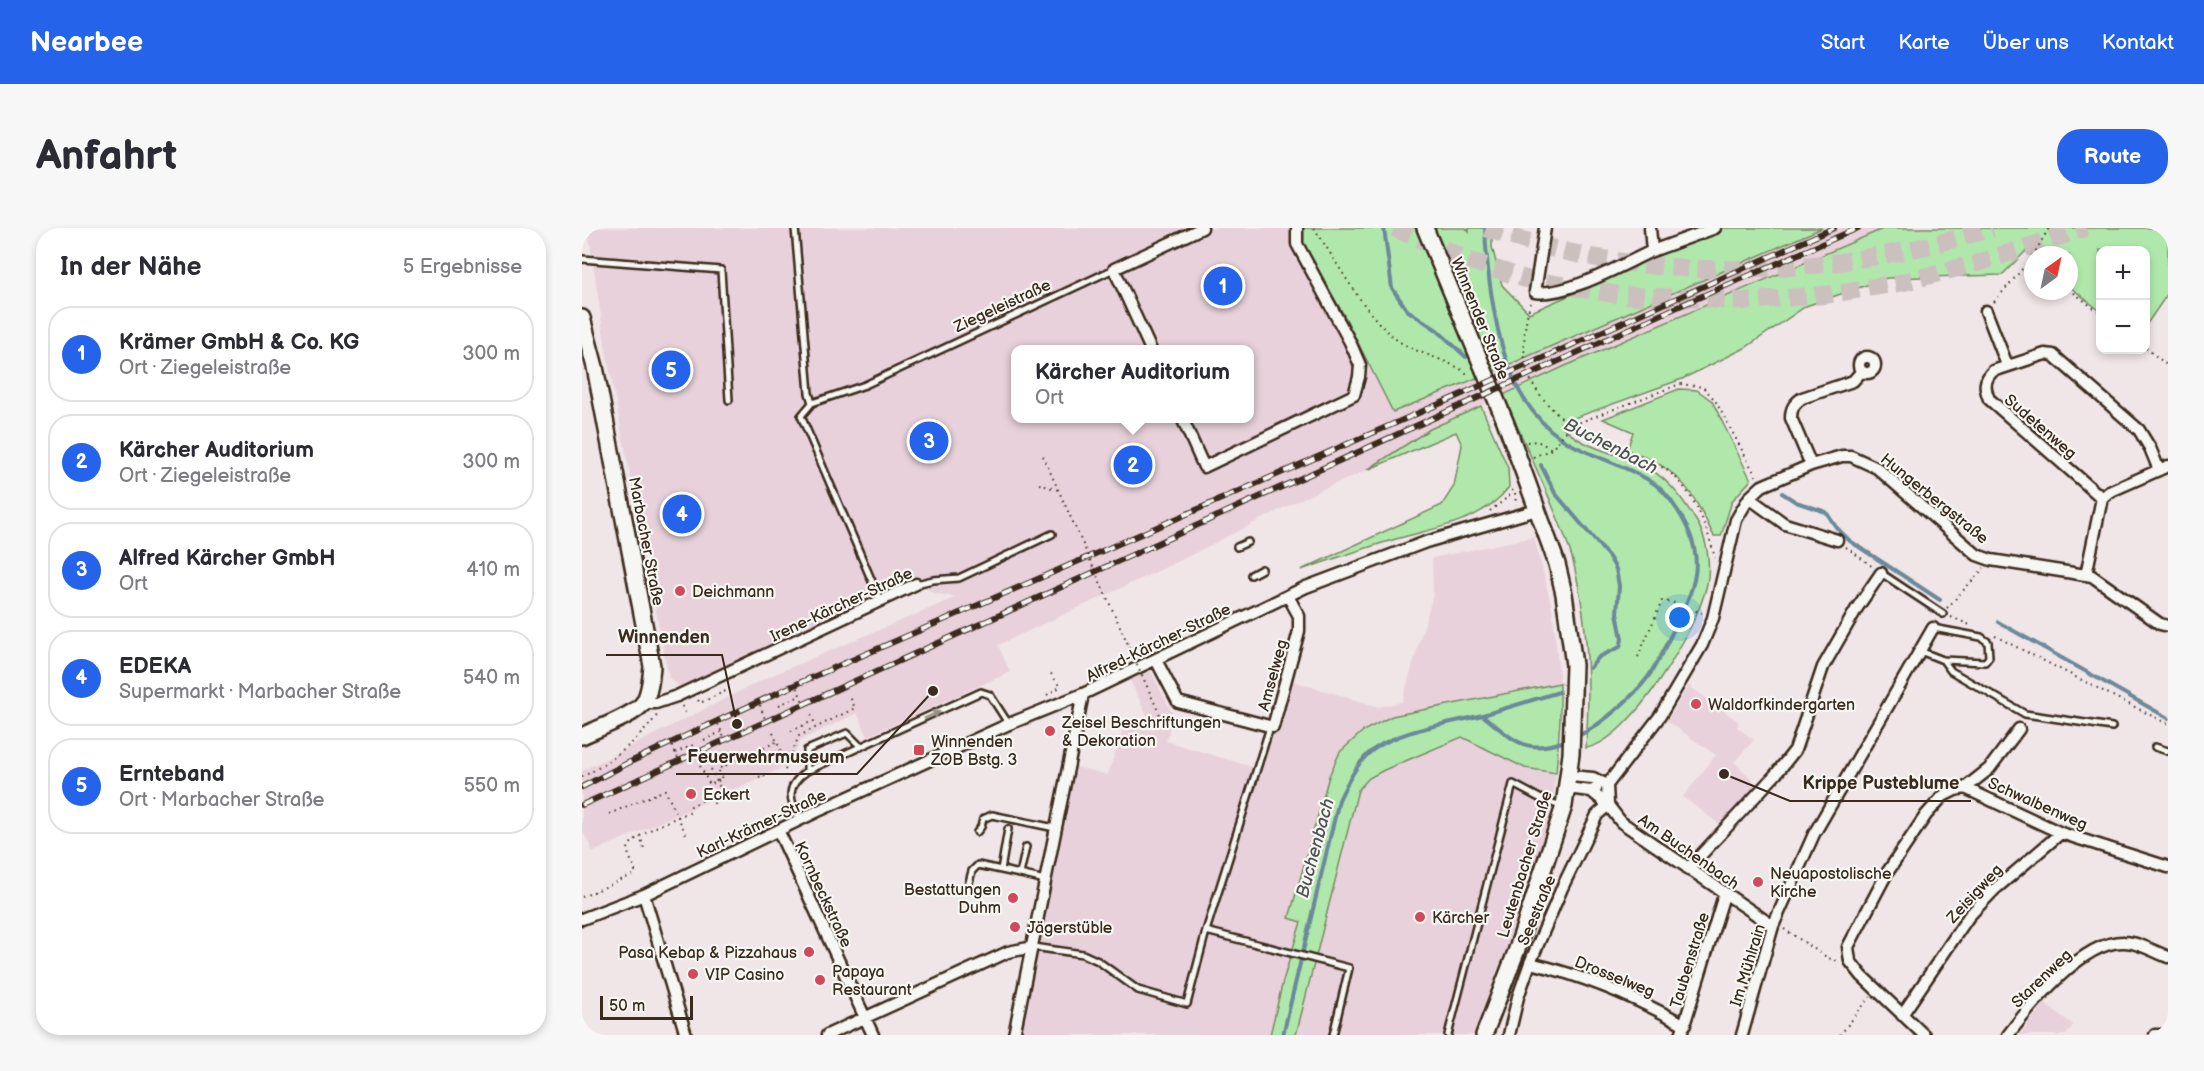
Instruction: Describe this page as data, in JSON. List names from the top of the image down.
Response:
{
  "streets": {
    "street": [
      "Ziegeleistraße",
      "Winnender Straße",
      "Sudetenweg",
      "Hungerbergstraße",
      "Marbacher Straße",
      "Irene-Kärcher-Straße",
      "Alfred-Kärcher-Straße",
      "Amselweg",
      "Schwalbenweg",
      "Karl-Krämer-Straße",
      "Am Buchenbach",
      "Leutenbacher Straße",
      "Zeisigweg",
      "Kornbeckstraße",
      "Seestraße",
      "Taubenstraße",
      "Im Mühlrain",
      "Drosselweg",
      "Starenweg"
    ]
  },
  "crossings": [
    ["Winnender Straße", "Leutenbacher Straße"],
    ["Marbacher Straße", "Irene-Kärcher-Straße"],
    ["Alfred-Kärcher-Straße", "Amselweg"],
    ["Alfred-Kärcher-Straße", "Karl-Krämer-Straße"],
    ["Alfred-Kärcher-Straße", "Leutenbacher Straße"],
    ["Schwalbenweg", "Zeisigweg"],
    ["Karl-Krämer-Straße", "Kornbeckstraße"],
    ["Am Buchenbach", "Seestraße"],
    ["Am Buchenbach", "Taubenstraße"],
    ["Am Buchenbach", "Im Mühlrain"],
    ["Seestraße", "Drosselweg"],
    ["Taubenstraße", "Drosselweg"]
  ],
  "water": ["Buchenbach"],
  "places": {
    "other": [
      "Deichmann",
      "Feuerwehrmuseum",
      "Waldorfkindergarten",
      "Winnenden",
      "Zeisel Beschriftungen & Dekoration",
      "Krippe Pusteblume",
      "Eckert",
      "Neuapostolische Kirche",
      "Bestattungen Duhm",
      "Kärcher",
      "Jägerstüble",
      "Pasa Kebap & Pizzahaus",
      "VIP Casino",
      "Papaya Restaurant"
    ],
    "transit": ["Winnenden ZOB Bstg. 3"]
  },
  "scale_bar": "50 m",
  "north": "top right",
  "page": {
    "header": "Nearbee",
    "nav": [
      "Start",
      "Karte",
      "Über uns",
      "Kontakt"
    ],
    "buttons": "Route",
    "title": "Anfahrt",
    "heading": ["In der Nähe", "5 Ergebnisse"],
    "map_buttons": ["+", "−"],
    "pins": [
      "1",
      "5",
      "3",
      "2",
      "4"
    ],
    "list": [
      {
        "mark": "1",
        "name": "Krämer GmbH & Co. KG",
        "note": "Ort · Ziegeleistraße",
        "value": "300 m"
      },
      {
        "mark": "2",
        "name": "Kärcher Auditorium",
        "note": "Ort · Ziegeleistraße",
        "value": "300 m"
      },
      {
        "mark": "3",
        "name": "Alfred Kärcher GmbH",
        "note": "Ort",
        "value": "410 m"
      },
      {
        "mark": "4",
        "name": "EDEKA",
        "note": "Supermarkt · Marbacher Straße",
        "value": "540 m"
      },
      {
        "mark": "5",
        "name": "Ernteband",
        "note": "Ort · Marbacher Straße",
        "value": "550 m"
      }
    ],
    "popup": ["Kärcher Auditorium", "Ort"],
    "scale": "50 m"
  }
}
